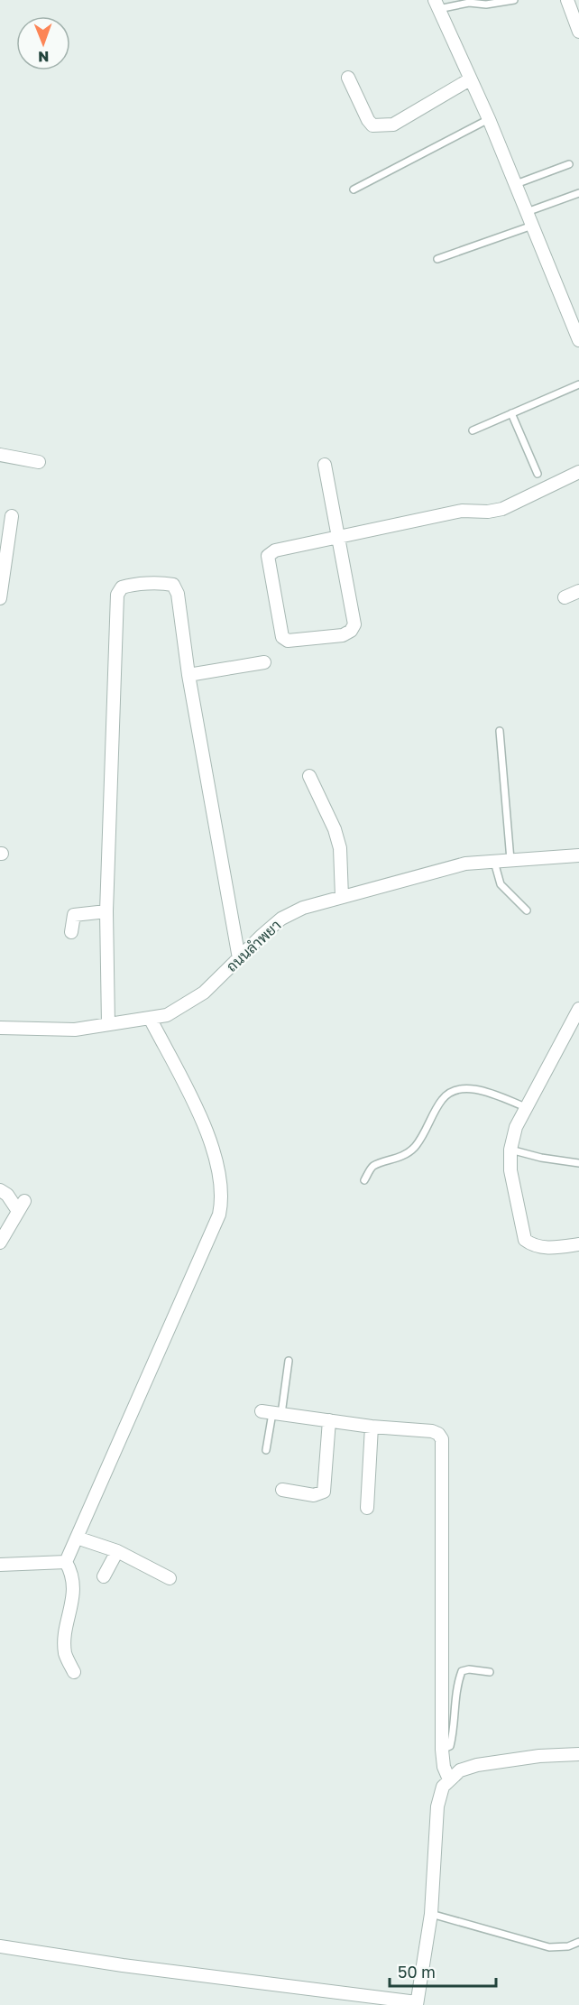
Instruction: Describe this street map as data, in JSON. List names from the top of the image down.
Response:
{
  "streets": {
    "street": ["ถนนลำพยา"]
  },
  "scale_bar": "50 m",
  "north": "bottom"
}
